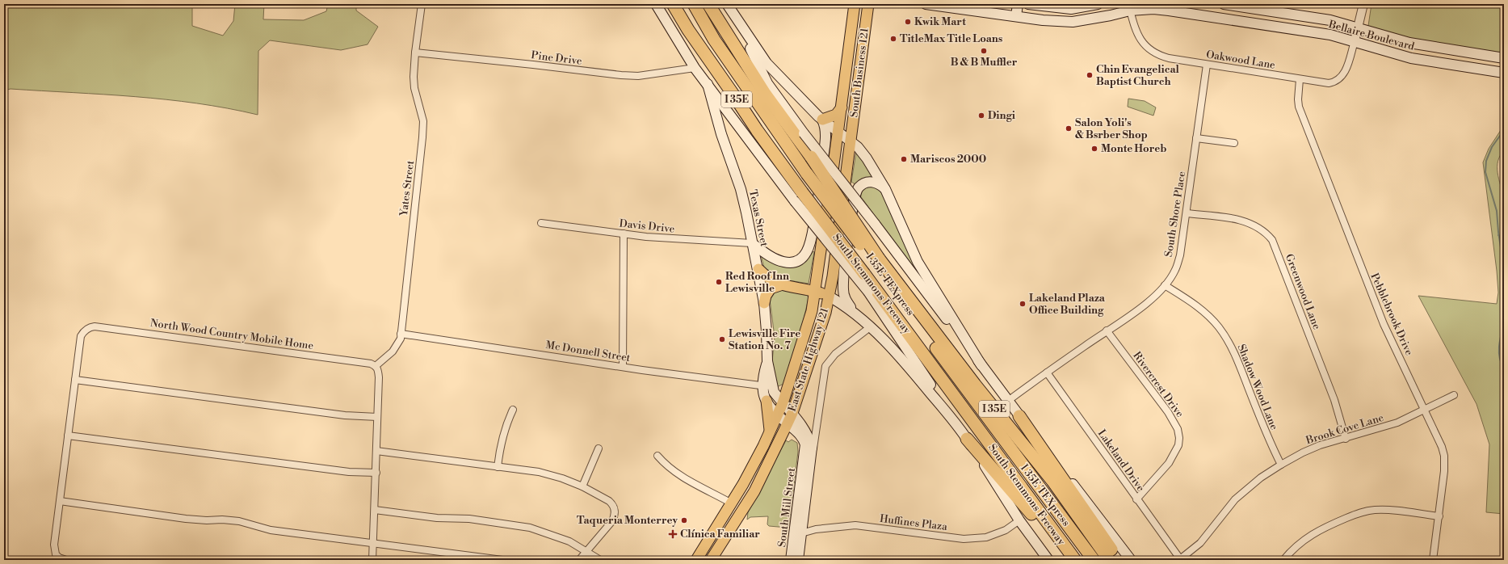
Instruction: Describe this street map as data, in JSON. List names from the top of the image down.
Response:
{
  "streets": {
    "highway": ["I 35E", "South Stemmons Freeway", "I 35E TEXpress"],
    "main road": [
      "Bellaire Boulevard",
      "South Business 121",
      "Texas Street",
      "East State Highway 121",
      "South Mill Street"
    ],
    "street": [
      "Pine Drive",
      "Oakwood Lane",
      "Yates Street",
      "South Shore Place",
      "Davis Drive",
      "Greenwood Lane",
      "Pebblebrook Drive",
      "North Wood Country Mobile Home",
      "Mc Donnell Street",
      "Rivercrest Drive",
      "Shadow Wood Lane",
      "Brook Cove Lane",
      "Lakeland Drive",
      "Huffines Plaza"
    ]
  },
  "crossings": [
    ["Bellaire Boulevard", "Oakwood Lane"],
    ["Pine Drive", "Yates Street"],
    ["Pine Drive", "South Stemmons Freeway"],
    ["Oakwood Lane", "South Shore Place"],
    ["Oakwood Lane", "Pebblebrook Drive"],
    ["South Business 121", "East State Highway 121"],
    ["Yates Street", "North Wood Country Mobile Home"],
    ["Yates Street", "Mc Donnell Street"],
    ["South Shore Place", "Greenwood Lane"],
    ["South Shore Place", "Rivercrest Drive"],
    ["South Shore Place", "Shadow Wood Lane"],
    ["South Shore Place", "Lakeland Drive"],
    ["Texas Street", "Davis Drive"],
    ["Texas Street", "South Stemmons Freeway"],
    ["Texas Street", "Mc Donnell Street"],
    ["Texas Street", "East State Highway 121"],
    ["Texas Street", "South Mill Street"],
    ["South Stemmons Freeway", "I 35E TEXpress"],
    ["South Stemmons Freeway", "East State Highway 121"],
    ["South Stemmons Freeway", "South Mill Street"],
    ["South Stemmons Freeway", "Huffines Plaza"],
    ["Greenwood Lane", "Brook Cove Lane"],
    ["Pebblebrook Drive", "Brook Cove Lane"],
    ["East State Highway 121", "South Mill Street"],
    ["Rivercrest Drive", "Lakeland Drive"],
    ["Shadow Wood Lane", "Brook Cove Lane"],
    ["Brook Cove Lane", "Lakeland Drive"],
    ["South Mill Street", "Huffines Plaza"]
  ],
  "places": {
    "other": [
      "Kwik Mart",
      "TitleMax Title Loans",
      "B & B Muffler",
      "Chin Evangelical Baptist Church",
      "Dingi",
      "Salon Yoli's & Bsrber Shop",
      "Monte Horeb",
      "Mariscos 2000",
      "Red Roof Inn Lewisville",
      "Lakeland Plaza Office Building",
      "Lewisville Fire Station No. 7",
      "Taqueria Monterrey"
    ],
    "health": ["Clínica Familiar"]
  }
}
